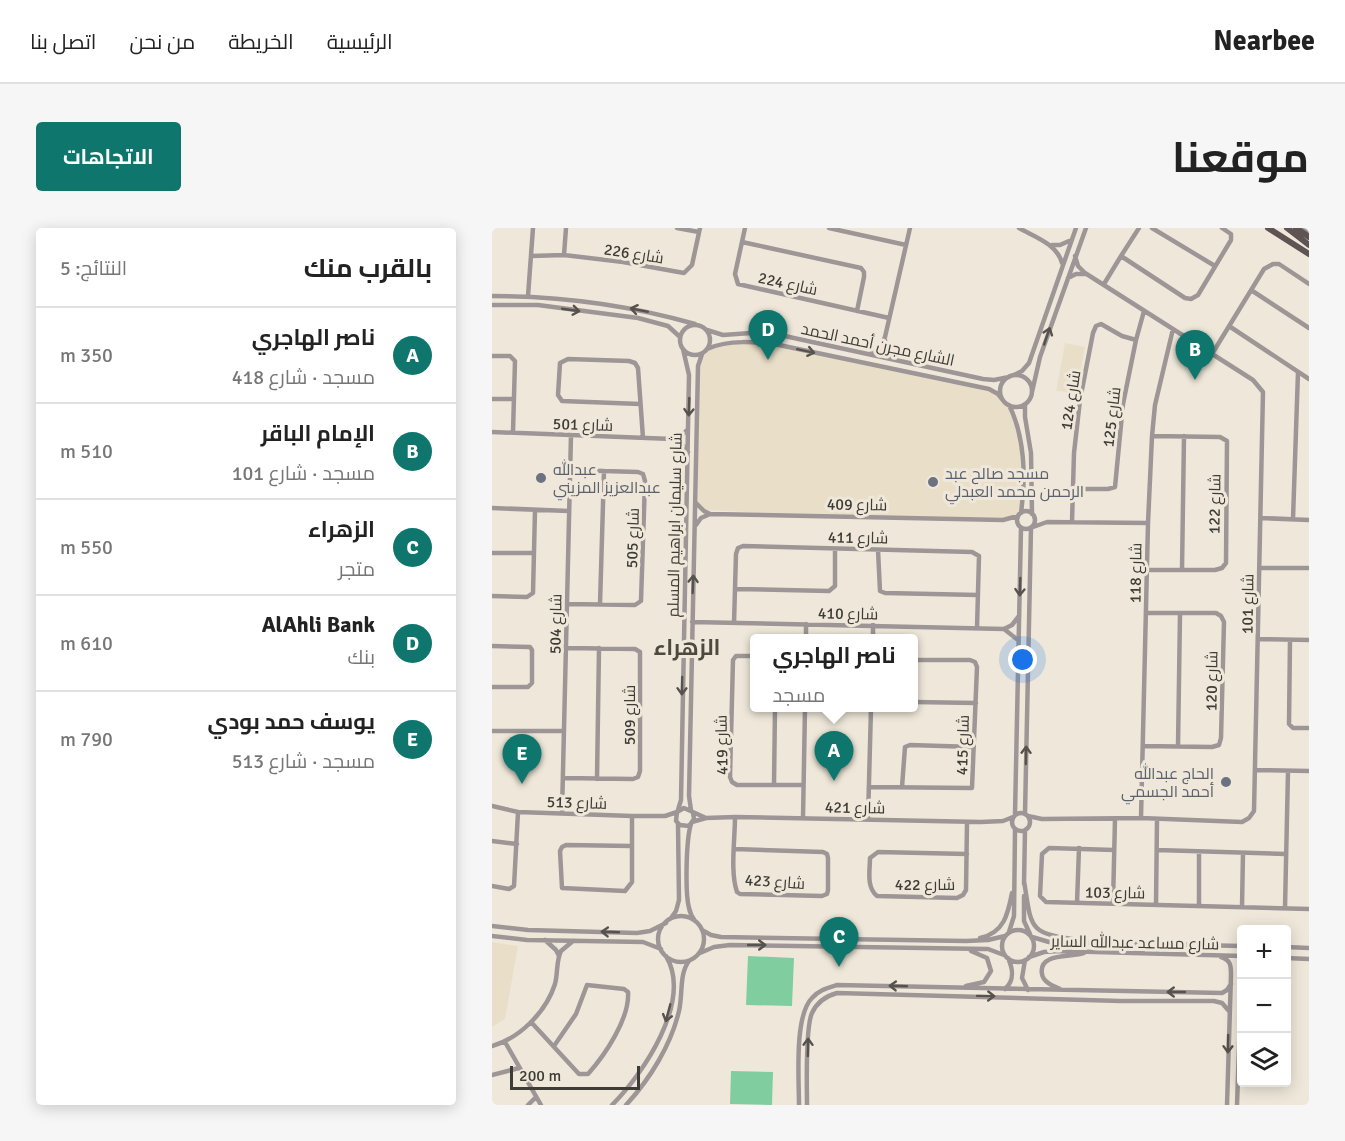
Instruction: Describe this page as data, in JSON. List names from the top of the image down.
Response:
{
  "streets": {
    "street": [
      "شارع 226",
      "شارع 224",
      "الشارع مجرن أحمد الحمد",
      "شارع 124",
      "شارع 125",
      "شارع 501",
      "شارع 409",
      "شارع 122",
      "شارع سليمان ابراهيم المسلم",
      "شارع 411",
      "شارع 505",
      "شارع 118",
      "شارع 101",
      "شارع 410",
      "شارع 504",
      "شارع 120",
      "شارع 509",
      "شارع 419",
      "شارع 415",
      "شارع 513",
      "شارع 421",
      "شارع 423",
      "شارع 422",
      "شارع 103",
      "شارع مساعد عبدالله الساير"
    ]
  },
  "crossings": [
    ["الشارع مجرن أحمد الحمد", "شارع سليمان ابراهيم المسلم"],
    ["شارع 124", "شارع 125"],
    ["شارع 125", "شارع 101"],
    ["شارع 501", "شارع 504"],
    ["شارع 122", "شارع 118"],
    ["شارع سليمان ابراهيم المسلم", "شارع 410"],
    ["شارع سليمان ابراهيم المسلم", "شارع 513"],
    ["شارع سليمان ابراهيم المسلم", "شارع 421"],
    ["شارع 411", "شارع 410"],
    ["شارع 505", "شارع 504"],
    ["شارع 118", "شارع 101"],
    ["شارع 118", "شارع 120"],
    ["شارع 101", "شارع 421"],
    ["شارع 504", "شارع 509"],
    ["شارع 504", "شارع 513"],
    ["شارع 513", "شارع 421"],
    ["شارع 421", "شارع 423"],
    ["شارع 421", "شارع 422"]
  ],
  "districts": ["الزهراء"],
  "places": ["عبدالله عبدالعزيز المزيني", "مسجد صالح عبد الرحمن محمد العبدلي", "الحاج عبدالله أحمد الجسمي"],
  "scale_bar": "200 m",
  "page": {
    "header": "Nearbee",
    "nav": [
      "الرئيسية",
      "الخريطة",
      "من نحن",
      "اتصل بنا"
    ],
    "title": "موقعنا",
    "buttons": "الاتجاهات",
    "heading": ["بالقرب منك", "النتائج: 5"],
    "list": [
      {
        "mark": "A",
        "name": "ناصر الهاجري",
        "note": "مسجد · شارع 418",
        "value": "350 m"
      },
      {
        "mark": "B",
        "name": "الإمام الباقر",
        "note": "مسجد · شارع 101",
        "value": "510 m"
      },
      {
        "mark": "C",
        "name": "الزهراء",
        "note": "متجر",
        "value": "550 m"
      },
      {
        "mark": "D",
        "name": "AlAhli Bank",
        "note": "بنك",
        "value": "610 m"
      },
      {
        "mark": "E",
        "name": "يوسف حمد بودي",
        "note": "مسجد · شارع 513",
        "value": "790 m"
      }
    ],
    "pins": [
      "D",
      "B",
      "A",
      "E",
      "C"
    ],
    "popup": ["ناصر الهاجري", "مسجد"],
    "map_buttons": ["+", "−"],
    "scale": "200 m"
  }
}
